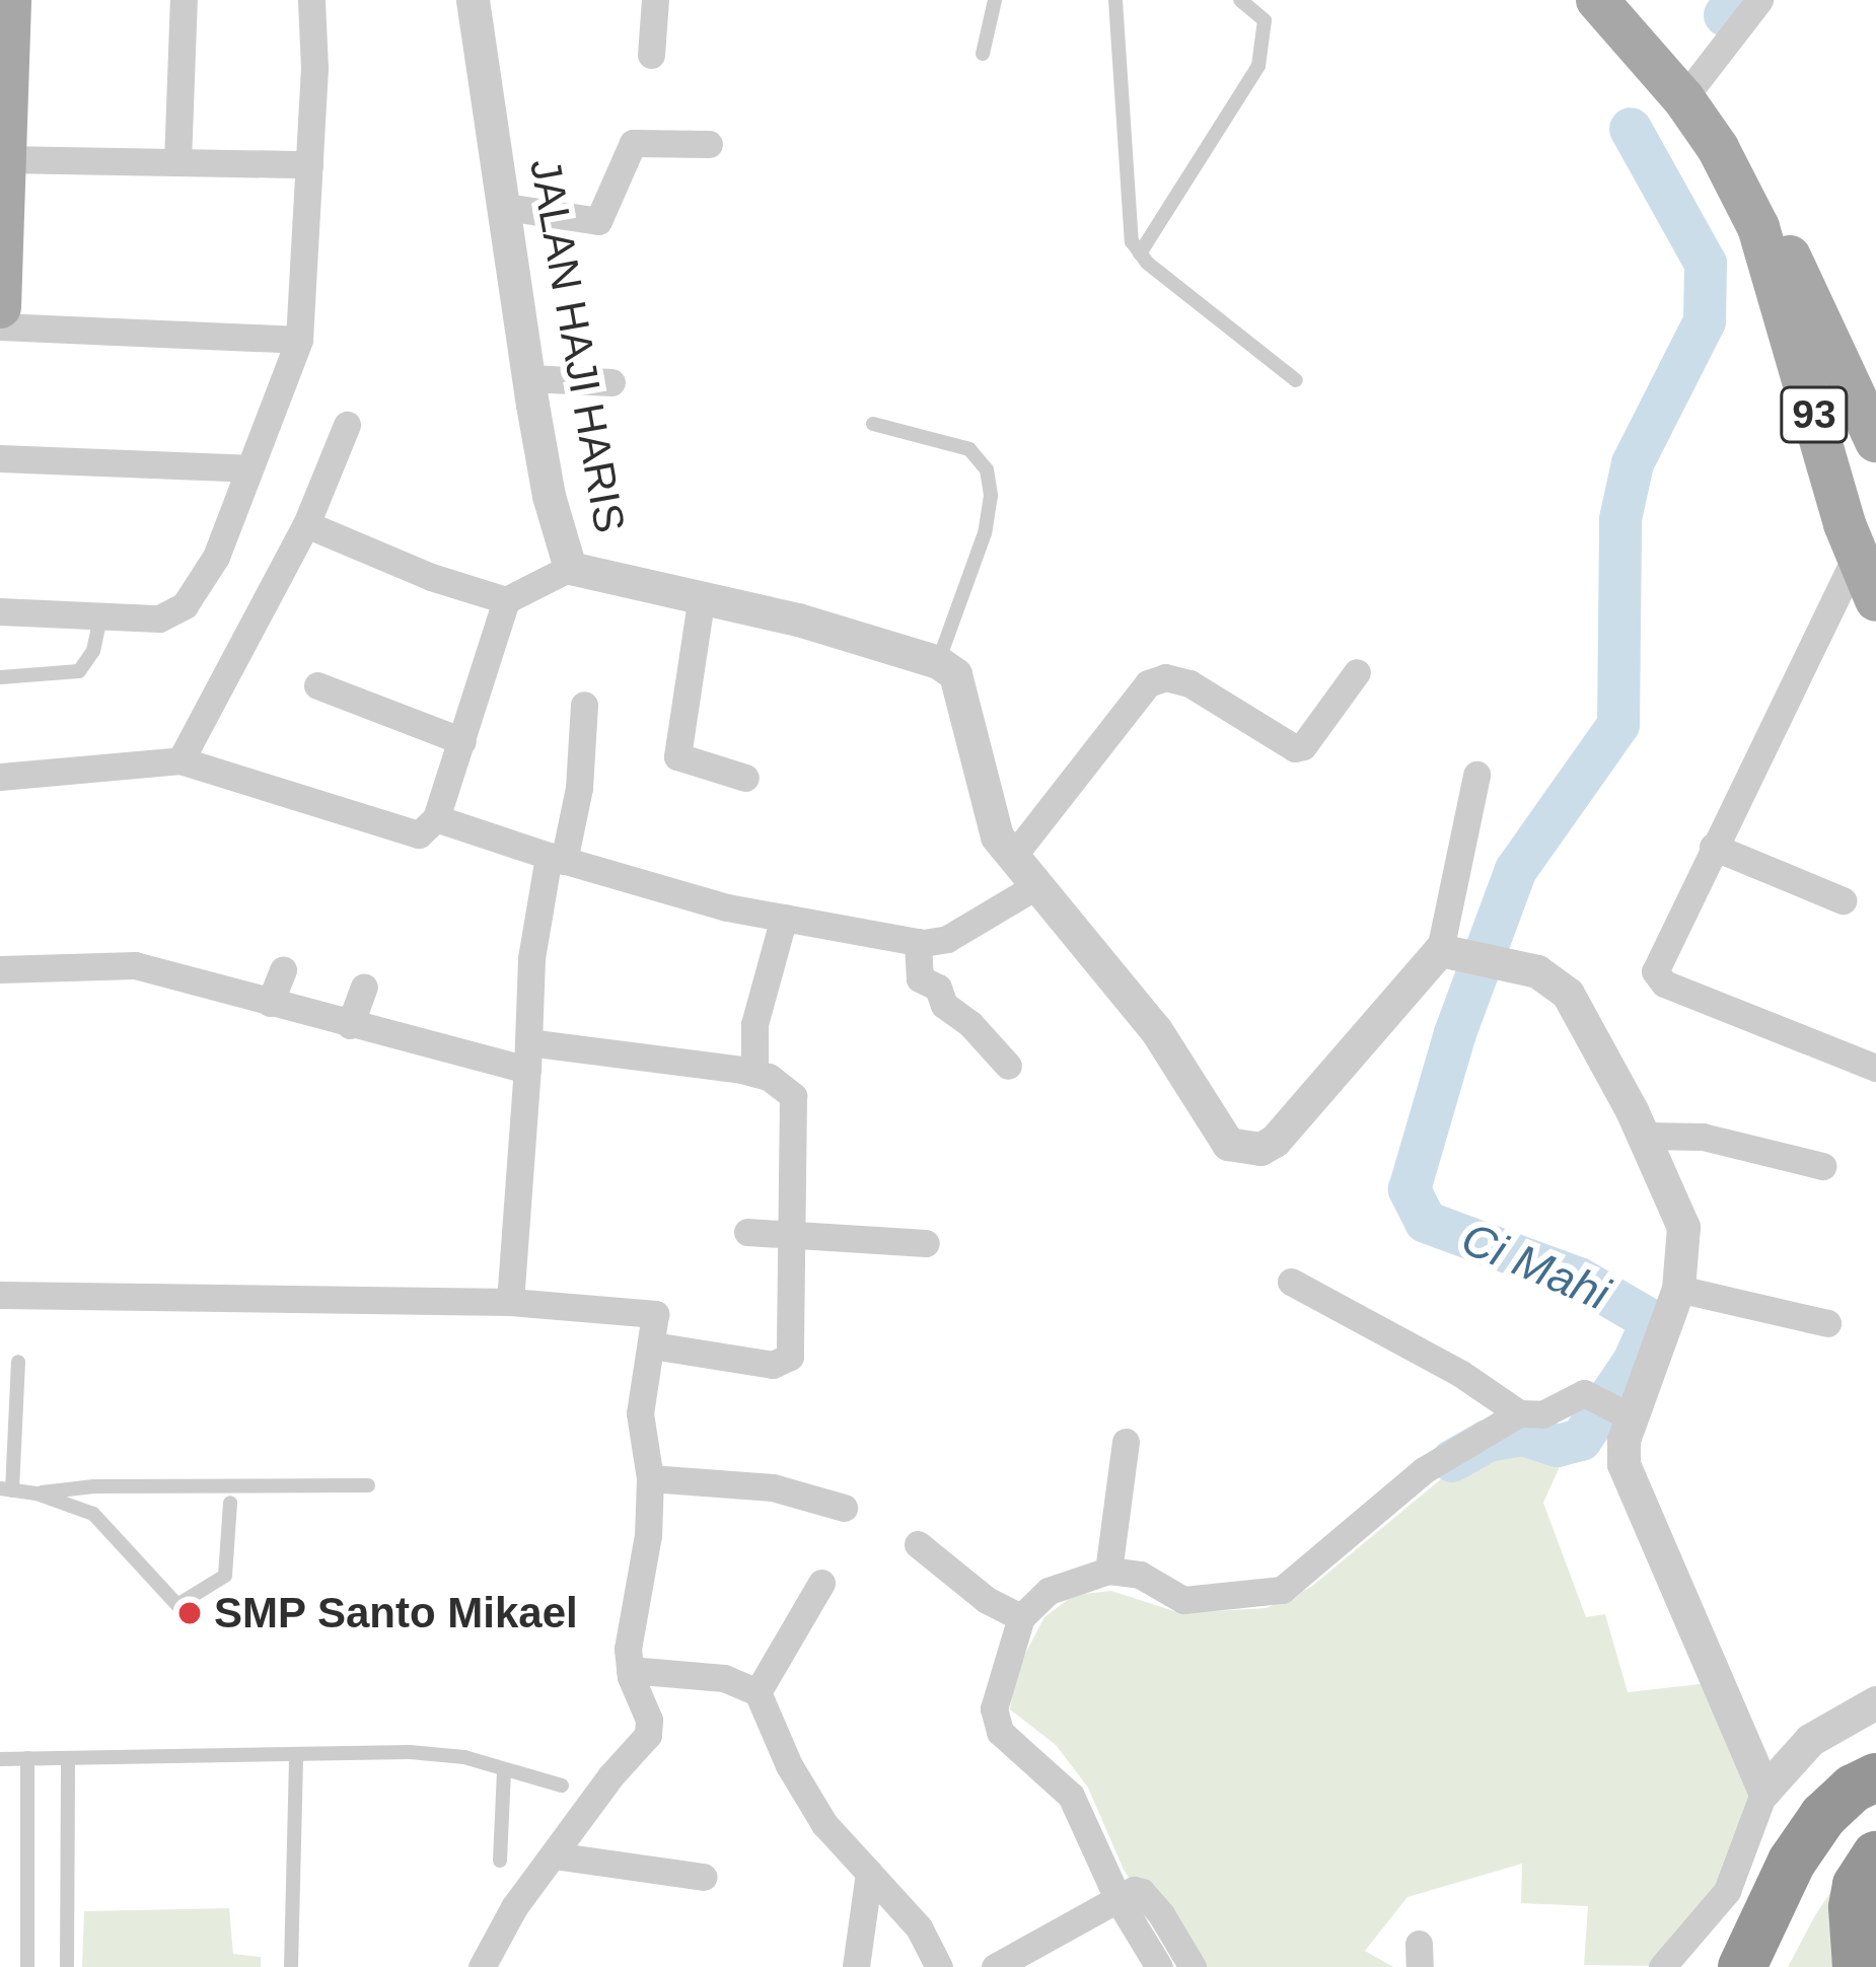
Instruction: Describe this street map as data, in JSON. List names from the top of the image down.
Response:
{
  "streets": {
    "main road": ["93"],
    "street": ["JALAN HAJI HARIS"]
  },
  "water": ["Ci Mahi"],
  "places": ["SMP Santo Mikael"]
}
